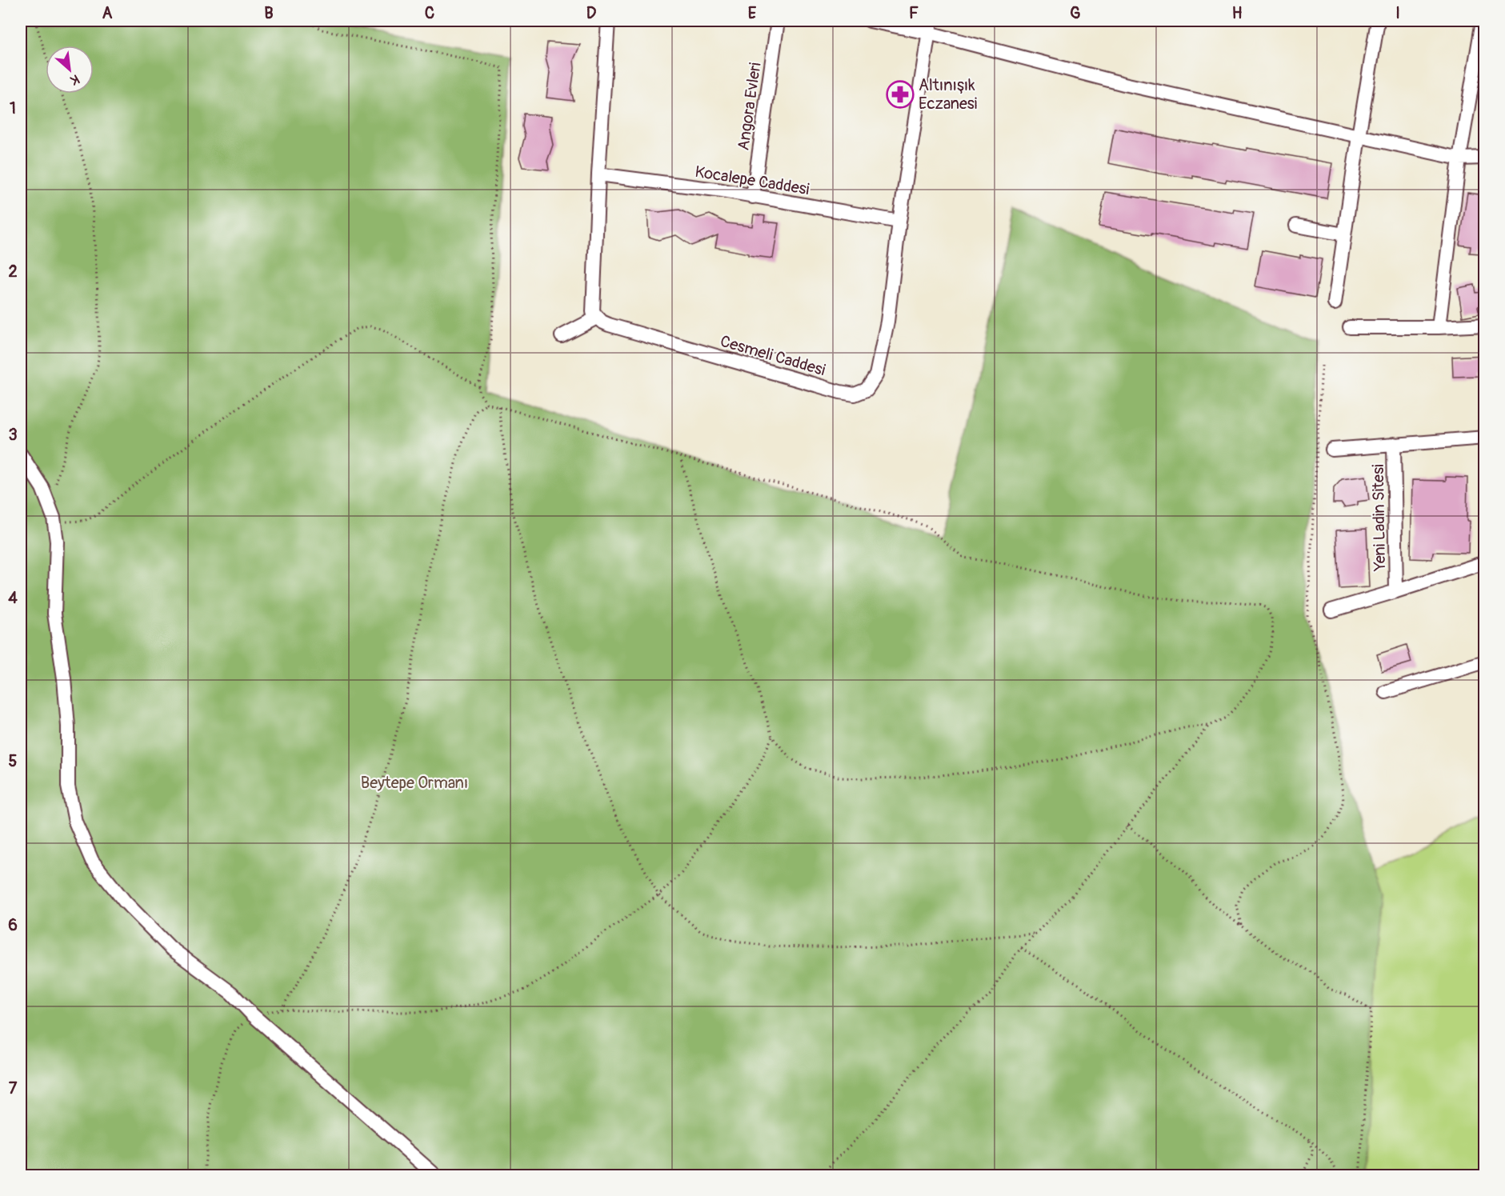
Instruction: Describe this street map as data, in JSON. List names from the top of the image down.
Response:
{
  "streets": {
    "street": [
      "Angora Evleri",
      "Kocalepe Caddesi",
      "Cesmeli Caddesi",
      "Yeni Ladin Sitesi"
    ]
  },
  "crossings": [
    ["Angora Evleri", "Kocalepe Caddesi"],
    ["Kocalepe Caddesi", "Cesmeli Caddesi"]
  ],
  "parks": ["Beytepe Ormanı"],
  "places": {
    "pharmacy": ["Altınışık Eczanesi"]
  },
  "north": "bottom right",
  "grid": {
    "columns": [
      "A",
      "B",
      "C",
      "D",
      "E",
      "F",
      "G",
      "H",
      "I"
    ],
    "rows": [
      "1",
      "2",
      "3",
      "4",
      "5",
      "6",
      "7"
    ]
  }
}
